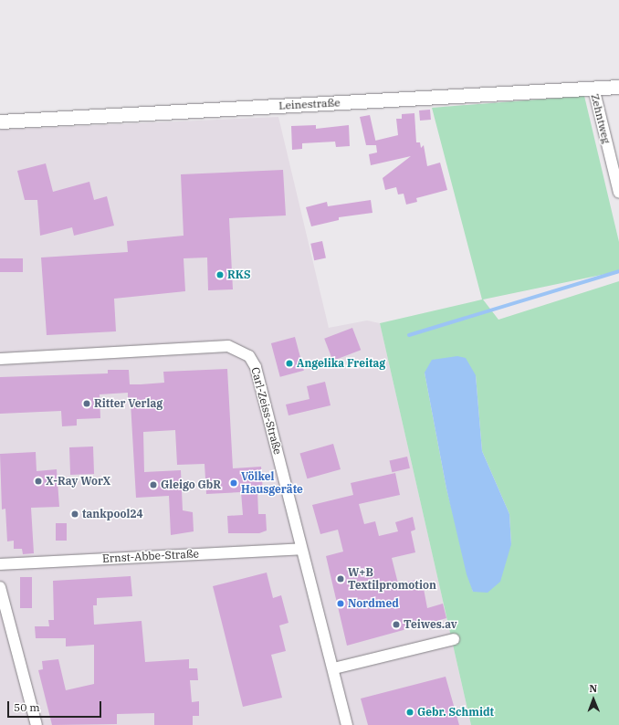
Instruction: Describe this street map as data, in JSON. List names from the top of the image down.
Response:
{
  "streets": {
    "street": [
      "Leinestraße",
      "Zehntweg",
      "Carl-Zeiss-Straße",
      "Ernst-Abbe-Straße"
    ]
  },
  "crossings": [
    ["Leinestraße", "Zehntweg"],
    ["Carl-Zeiss-Straße", "Ernst-Abbe-Straße"]
  ],
  "places": [
    "RKS",
    "Angelika Freitag",
    "Ritter Verlag",
    "X-Ray WorX",
    "Völkel Hausgeräte",
    "Gleigo GbR",
    "tankpool24",
    "W+B Textilpromotion",
    "Nordmed",
    "Teiwes.av",
    "Gebr. Schmidt"
  ],
  "scale_bar": "50 m",
  "north": "top"
}
